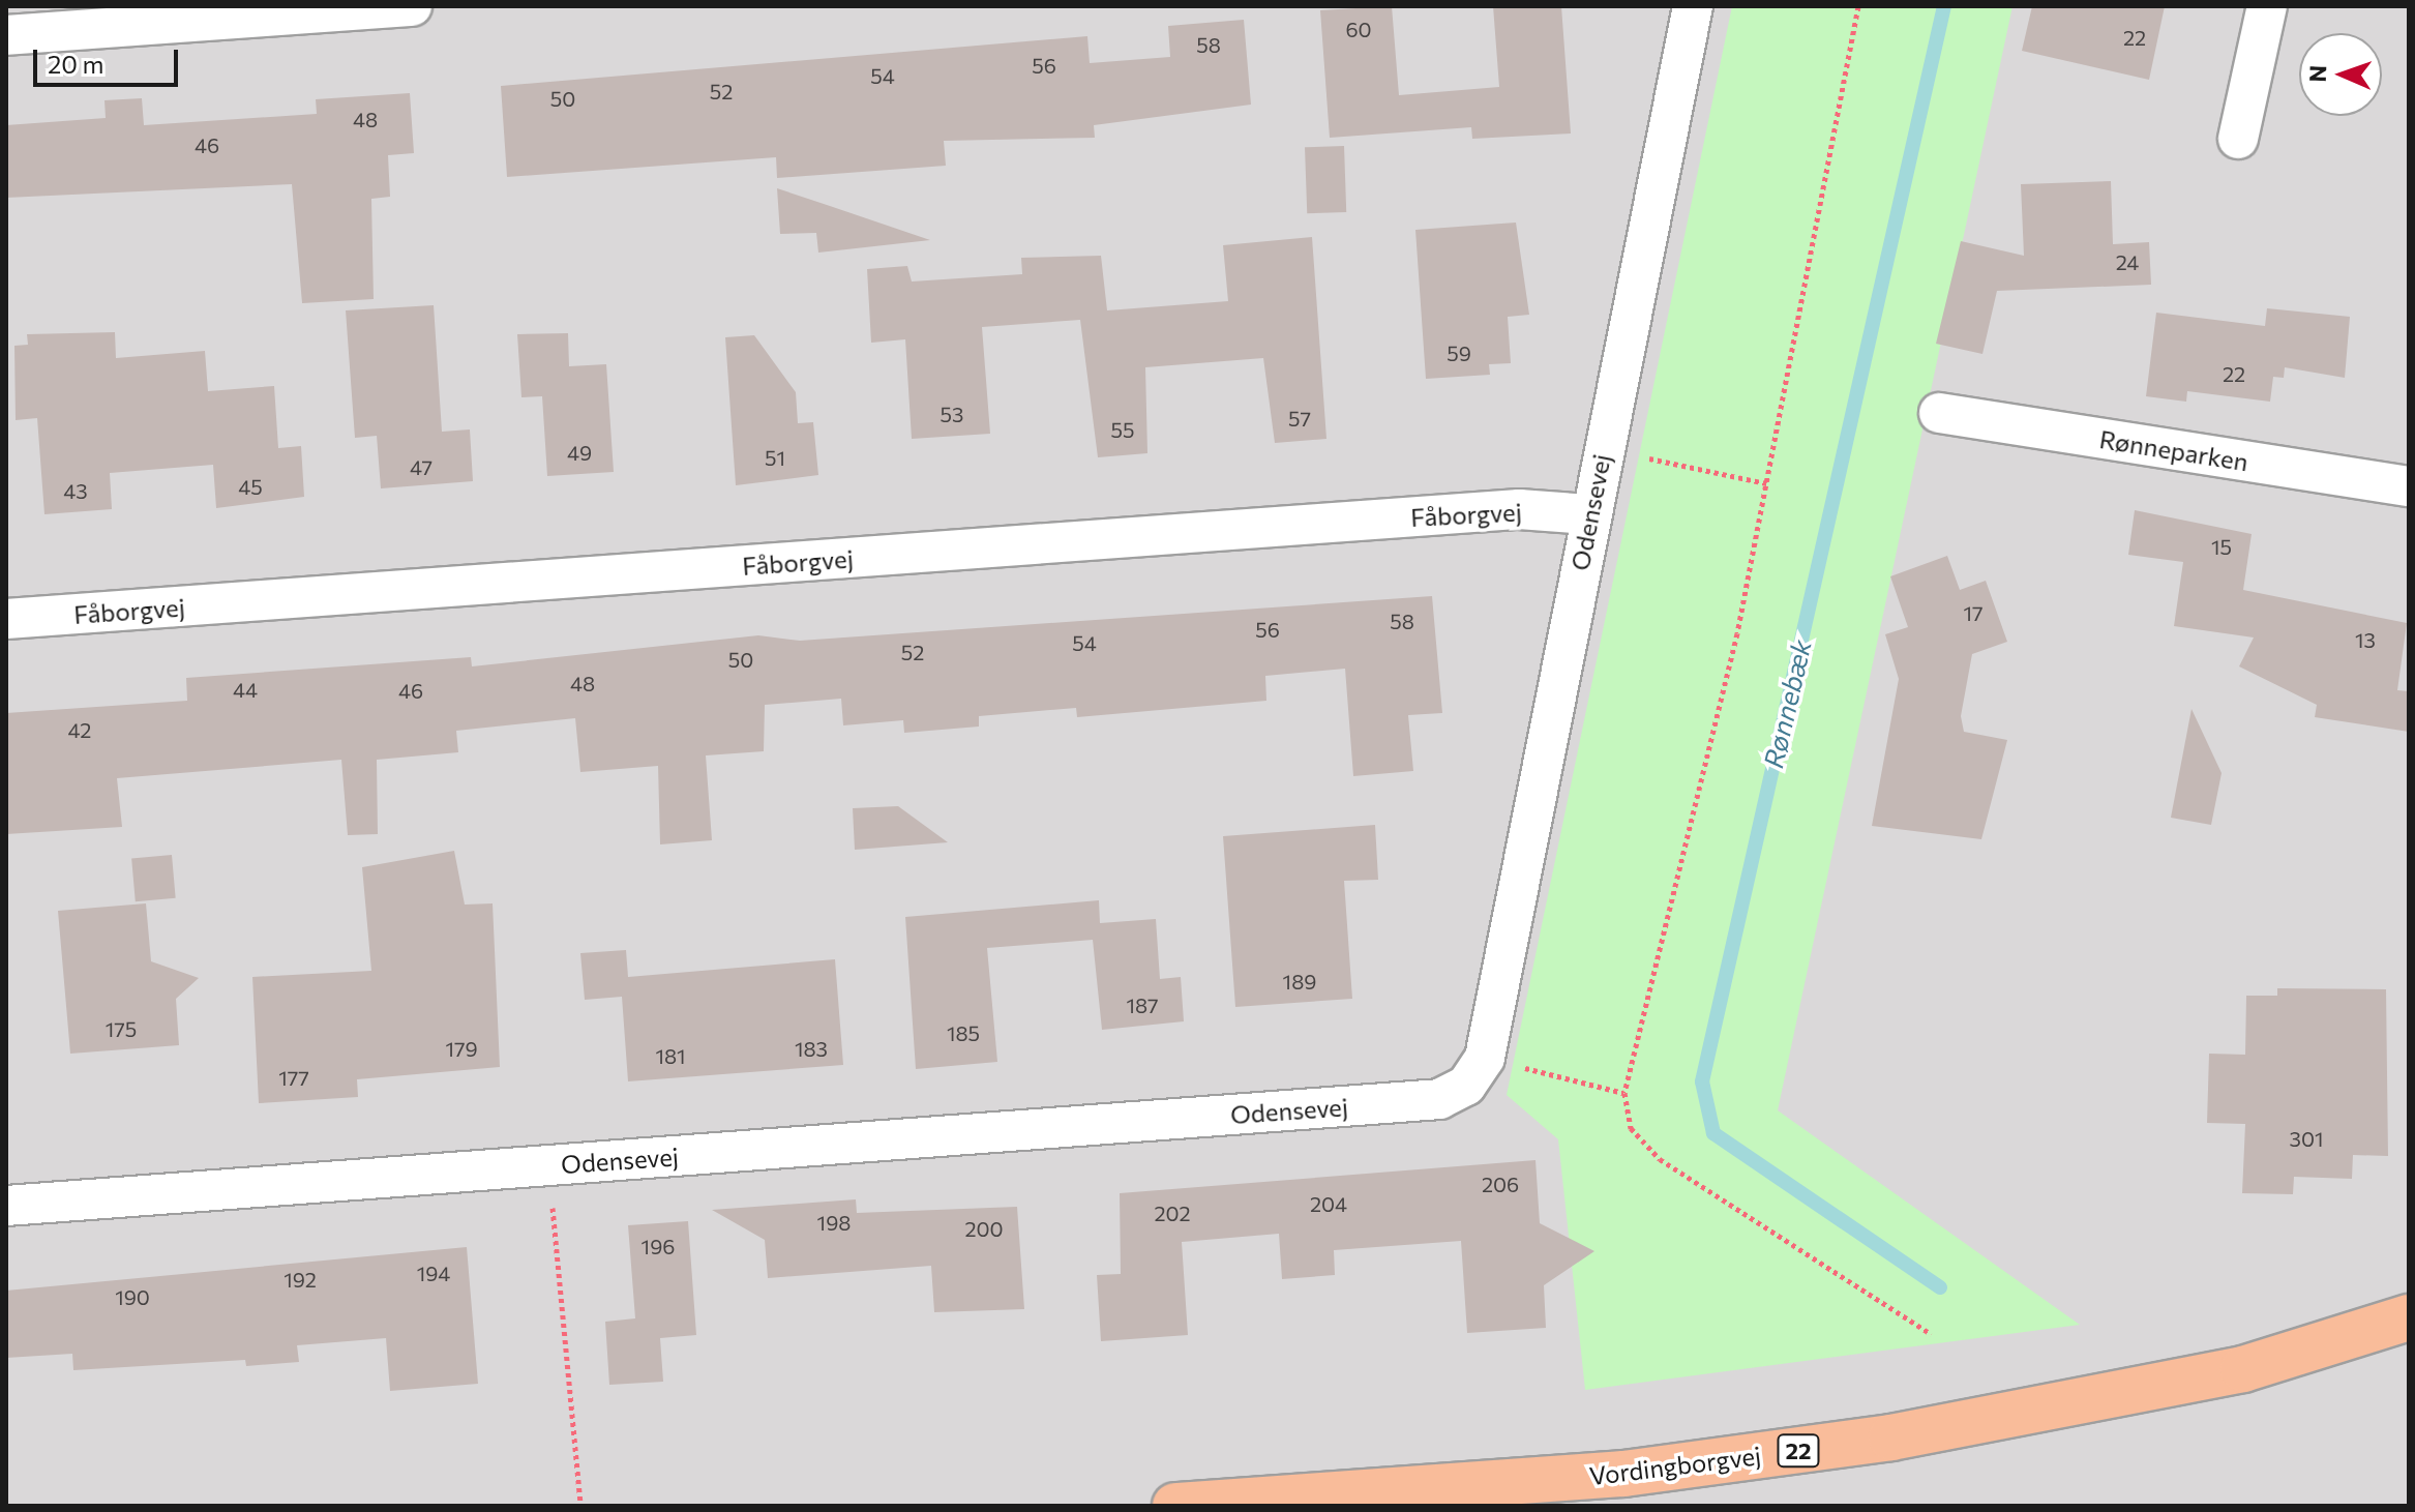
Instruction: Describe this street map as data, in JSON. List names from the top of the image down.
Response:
{
  "streets": {
    "main road": ["22", "Vordingborgvej"],
    "street": ["Rønneparken", "Odensevej", "Fåborgvej"]
  },
  "crossings": [
    ["Odensevej", "Fåborgvej"]
  ],
  "water": ["Rønnebæk"],
  "house_numbers": [
    "60",
    "22",
    "58",
    "56",
    "54",
    "52",
    "50",
    "48",
    "46",
    "24",
    "59",
    "22",
    "53",
    "57",
    "55",
    "49",
    "51",
    "47",
    "45",
    "43",
    "15",
    "17",
    "58",
    "56",
    "13",
    "54",
    "52",
    "50",
    "48",
    "44",
    "46",
    "42",
    "189",
    "187",
    "175",
    "185",
    "179",
    "183",
    "181",
    "177",
    "301",
    "206",
    "204",
    "202",
    "198",
    "200",
    "196",
    "194",
    "192",
    "190"
  ],
  "scale_bar": "20 m",
  "north": "left"
}
